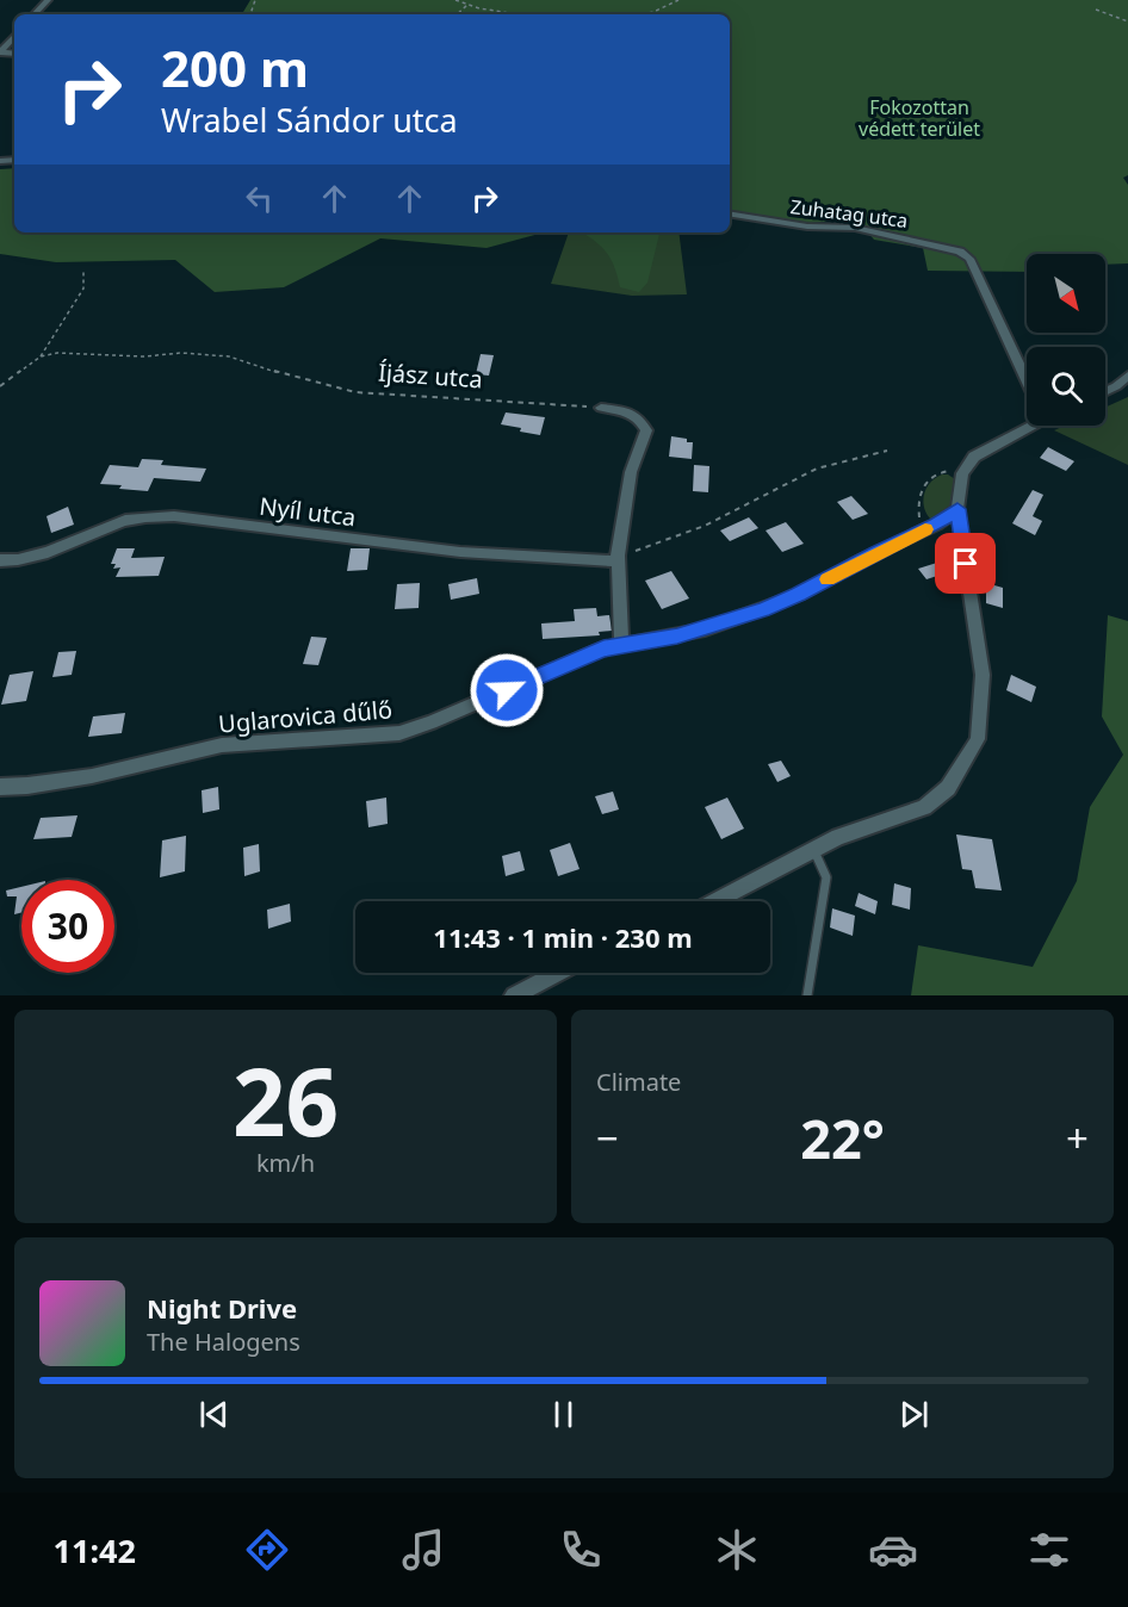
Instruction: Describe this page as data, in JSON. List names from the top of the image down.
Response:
{
  "streets": {
    "street": ["Zuhatag utca", "Nyíl utca", "Uglarovica dűlő"],
    "path": ["Íjász utca"]
  },
  "parks": ["Fokozottan védett terület"],
  "north": "bottom right",
  "page": {
    "turn": ["200 m", "Wrabel Sándor utca"],
    "limit": "30",
    "trip": "11:43 · 1 min · 230 m",
    "tile": [
      ["26", "km/h"],
      "Climate"
    ],
    "heat": ["−", "22°", "+"],
    "song": ["Night Drive", "The Halogens"],
    "tabs": "11:42"
  }
}
